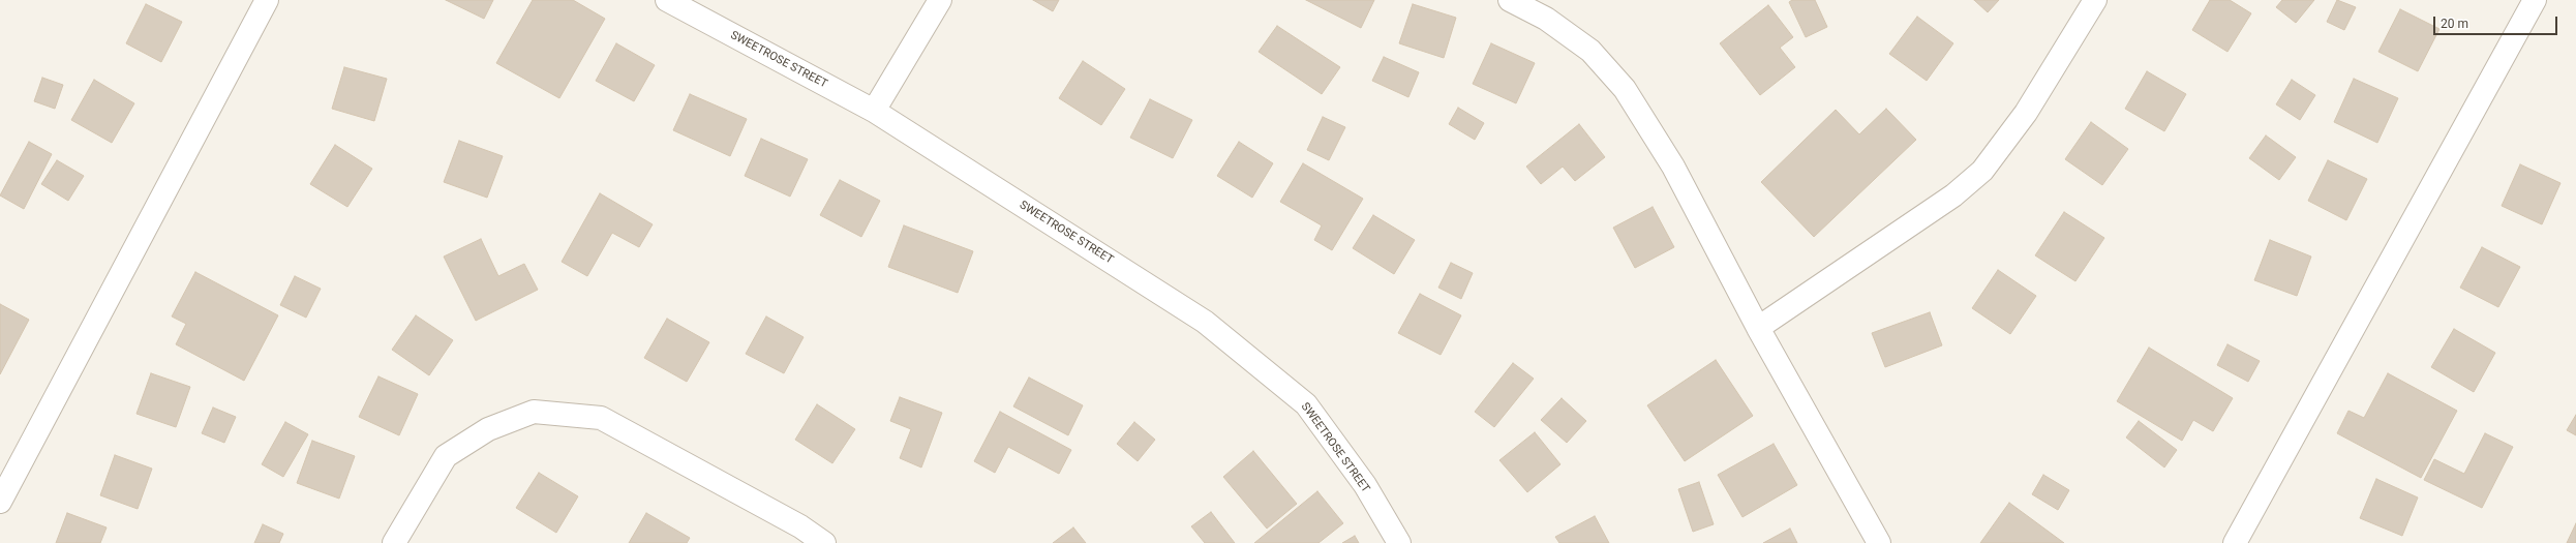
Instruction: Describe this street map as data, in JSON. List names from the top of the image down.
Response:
{
  "streets": {
    "street": ["SWEETROSE STREET"]
  },
  "scale_bar": "20 m"
}
